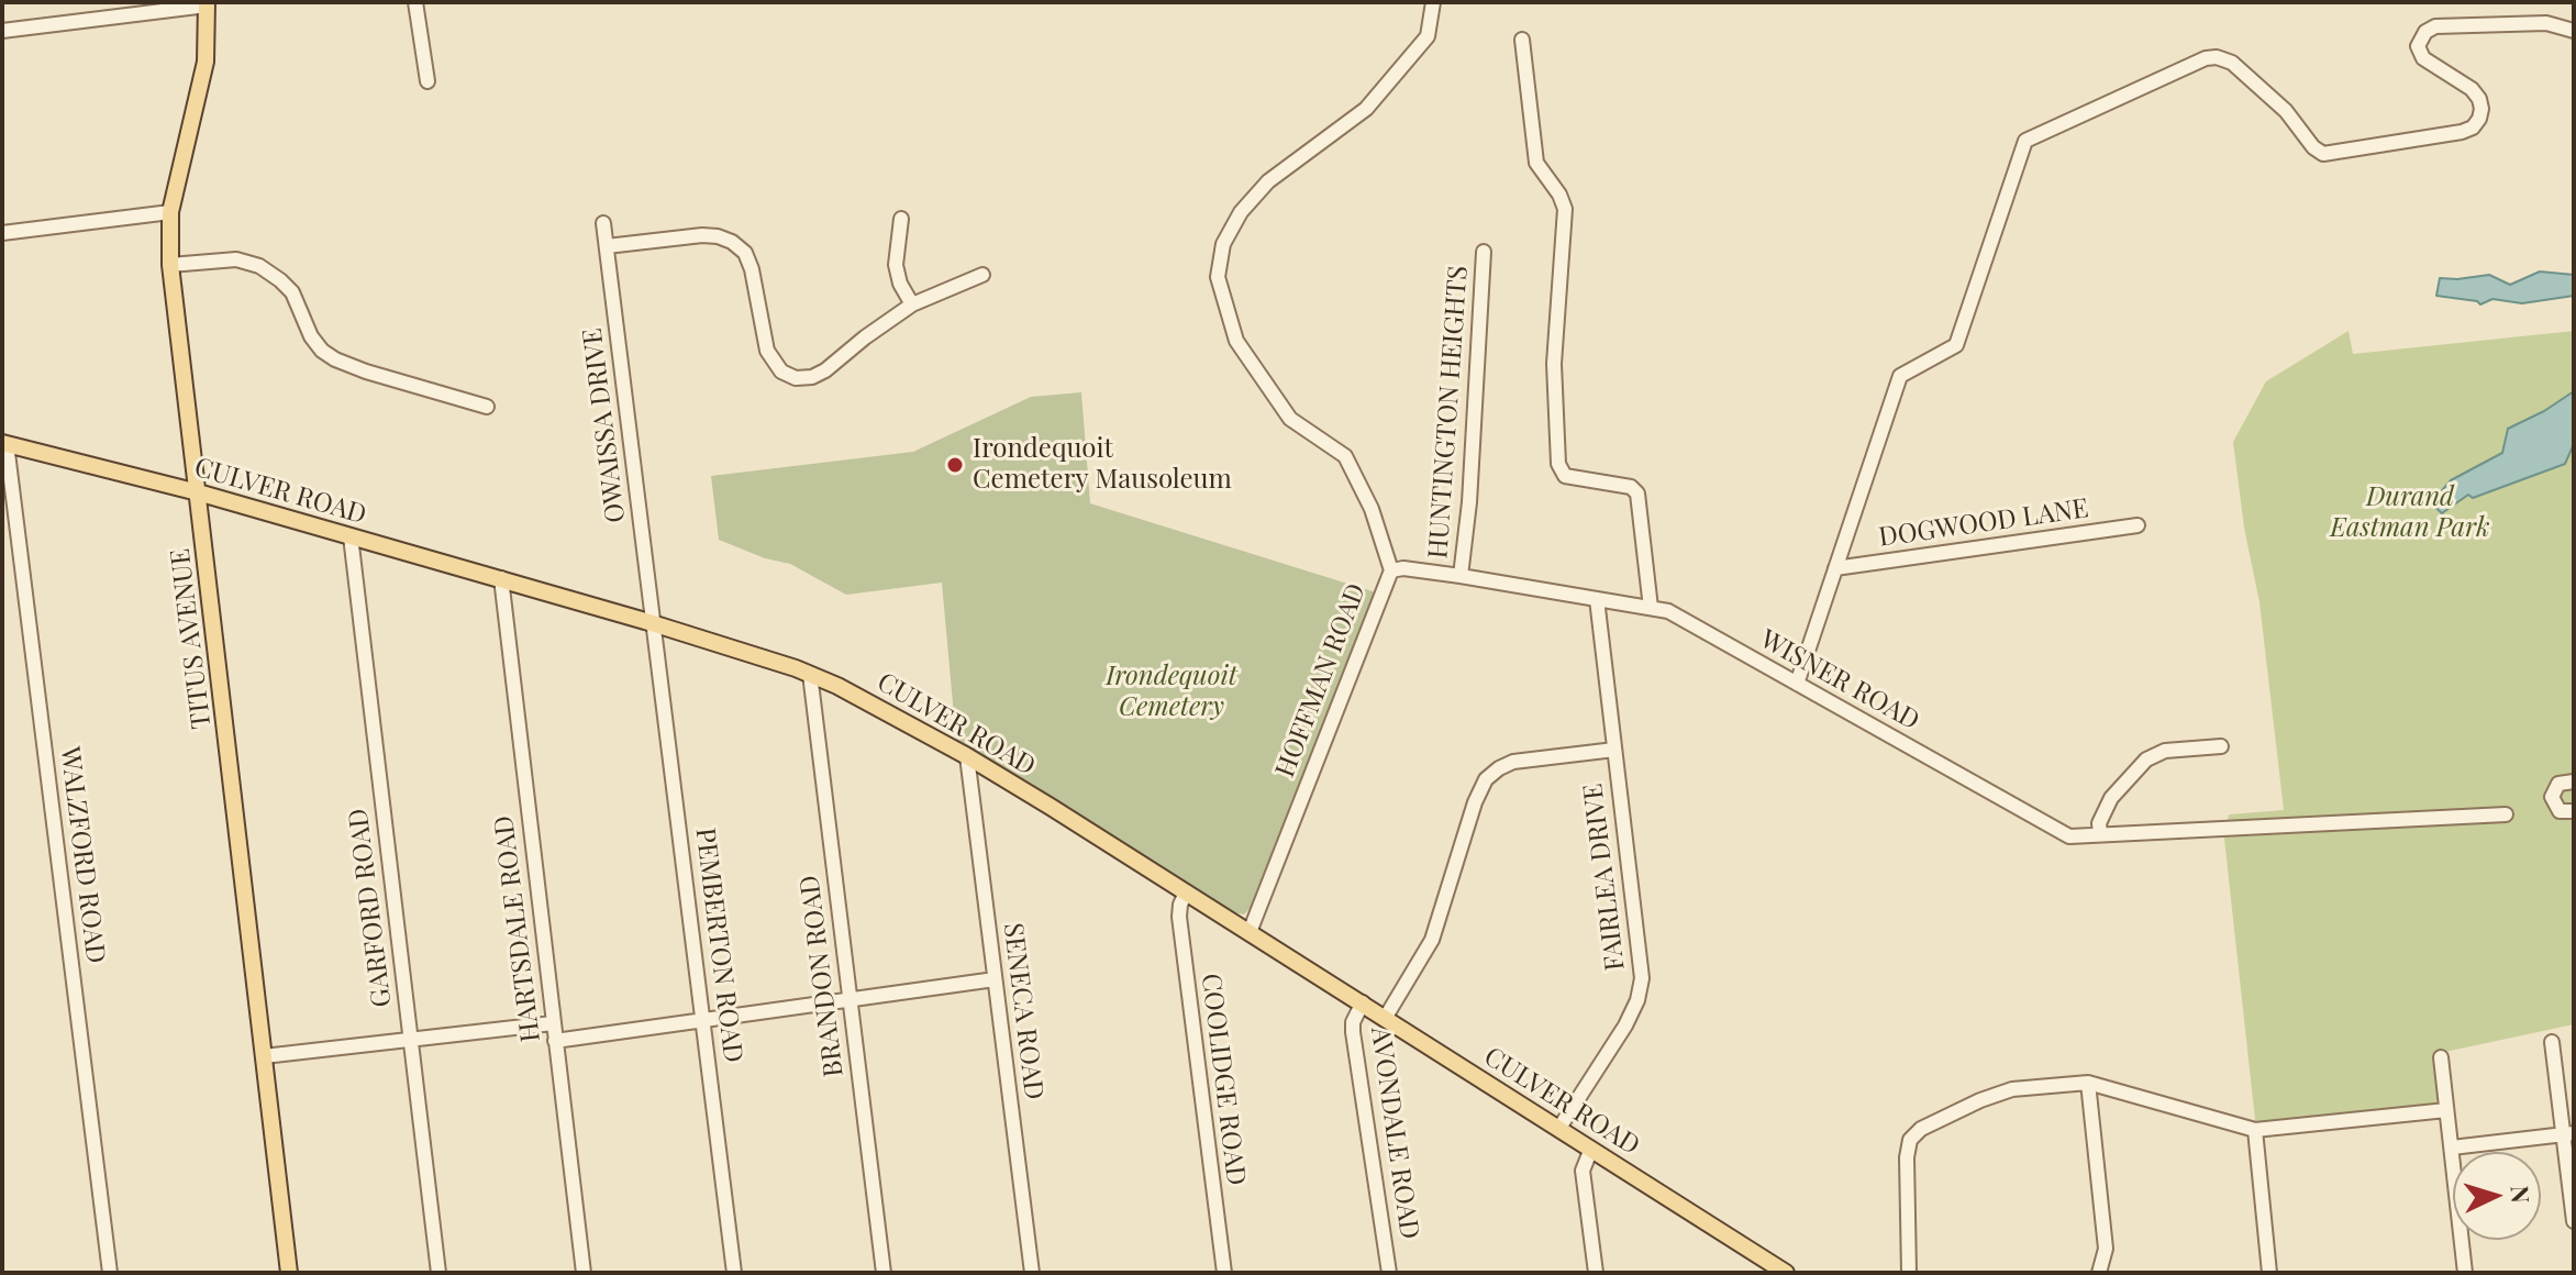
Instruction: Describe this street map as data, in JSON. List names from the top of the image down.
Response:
{
  "streets": {
    "main road": ["CULVER ROAD", "TITUS AVENUE"],
    "street": [
      "HUNTINGTON HEIGHTS",
      "OWAISSA DRIVE",
      "DOGWOOD LANE",
      "HOFFMAN ROAD",
      "WISNER ROAD",
      "WALZFORD ROAD",
      "FAIRLEA DRIVE",
      "GARFORD ROAD",
      "HARTSDALE ROAD",
      "PEMBERTON ROAD",
      "BRANDON ROAD",
      "SENECA ROAD",
      "COOLIDGE ROAD",
      "AVONDALE ROAD"
    ]
  },
  "crossings": [
    ["HUNTINGTON HEIGHTS", "WISNER ROAD"],
    ["OWAISSA DRIVE", "CULVER ROAD"],
    ["OWAISSA DRIVE", "PEMBERTON ROAD"],
    ["CULVER ROAD", "TITUS AVENUE"],
    ["CULVER ROAD", "HOFFMAN ROAD"],
    ["CULVER ROAD", "WALZFORD ROAD"],
    ["CULVER ROAD", "FAIRLEA DRIVE"],
    ["CULVER ROAD", "GARFORD ROAD"],
    ["CULVER ROAD", "HARTSDALE ROAD"],
    ["CULVER ROAD", "PEMBERTON ROAD"],
    ["CULVER ROAD", "BRANDON ROAD"],
    ["CULVER ROAD", "SENECA ROAD"],
    ["CULVER ROAD", "COOLIDGE ROAD"],
    ["CULVER ROAD", "AVONDALE ROAD"],
    ["HOFFMAN ROAD", "WISNER ROAD"],
    ["WISNER ROAD", "FAIRLEA DRIVE"]
  ],
  "parks": ["Durand Eastman Park", "Irondequoit Cemetery"],
  "places": ["Irondequoit Cemetery Mausoleum"],
  "north": "right"
}
